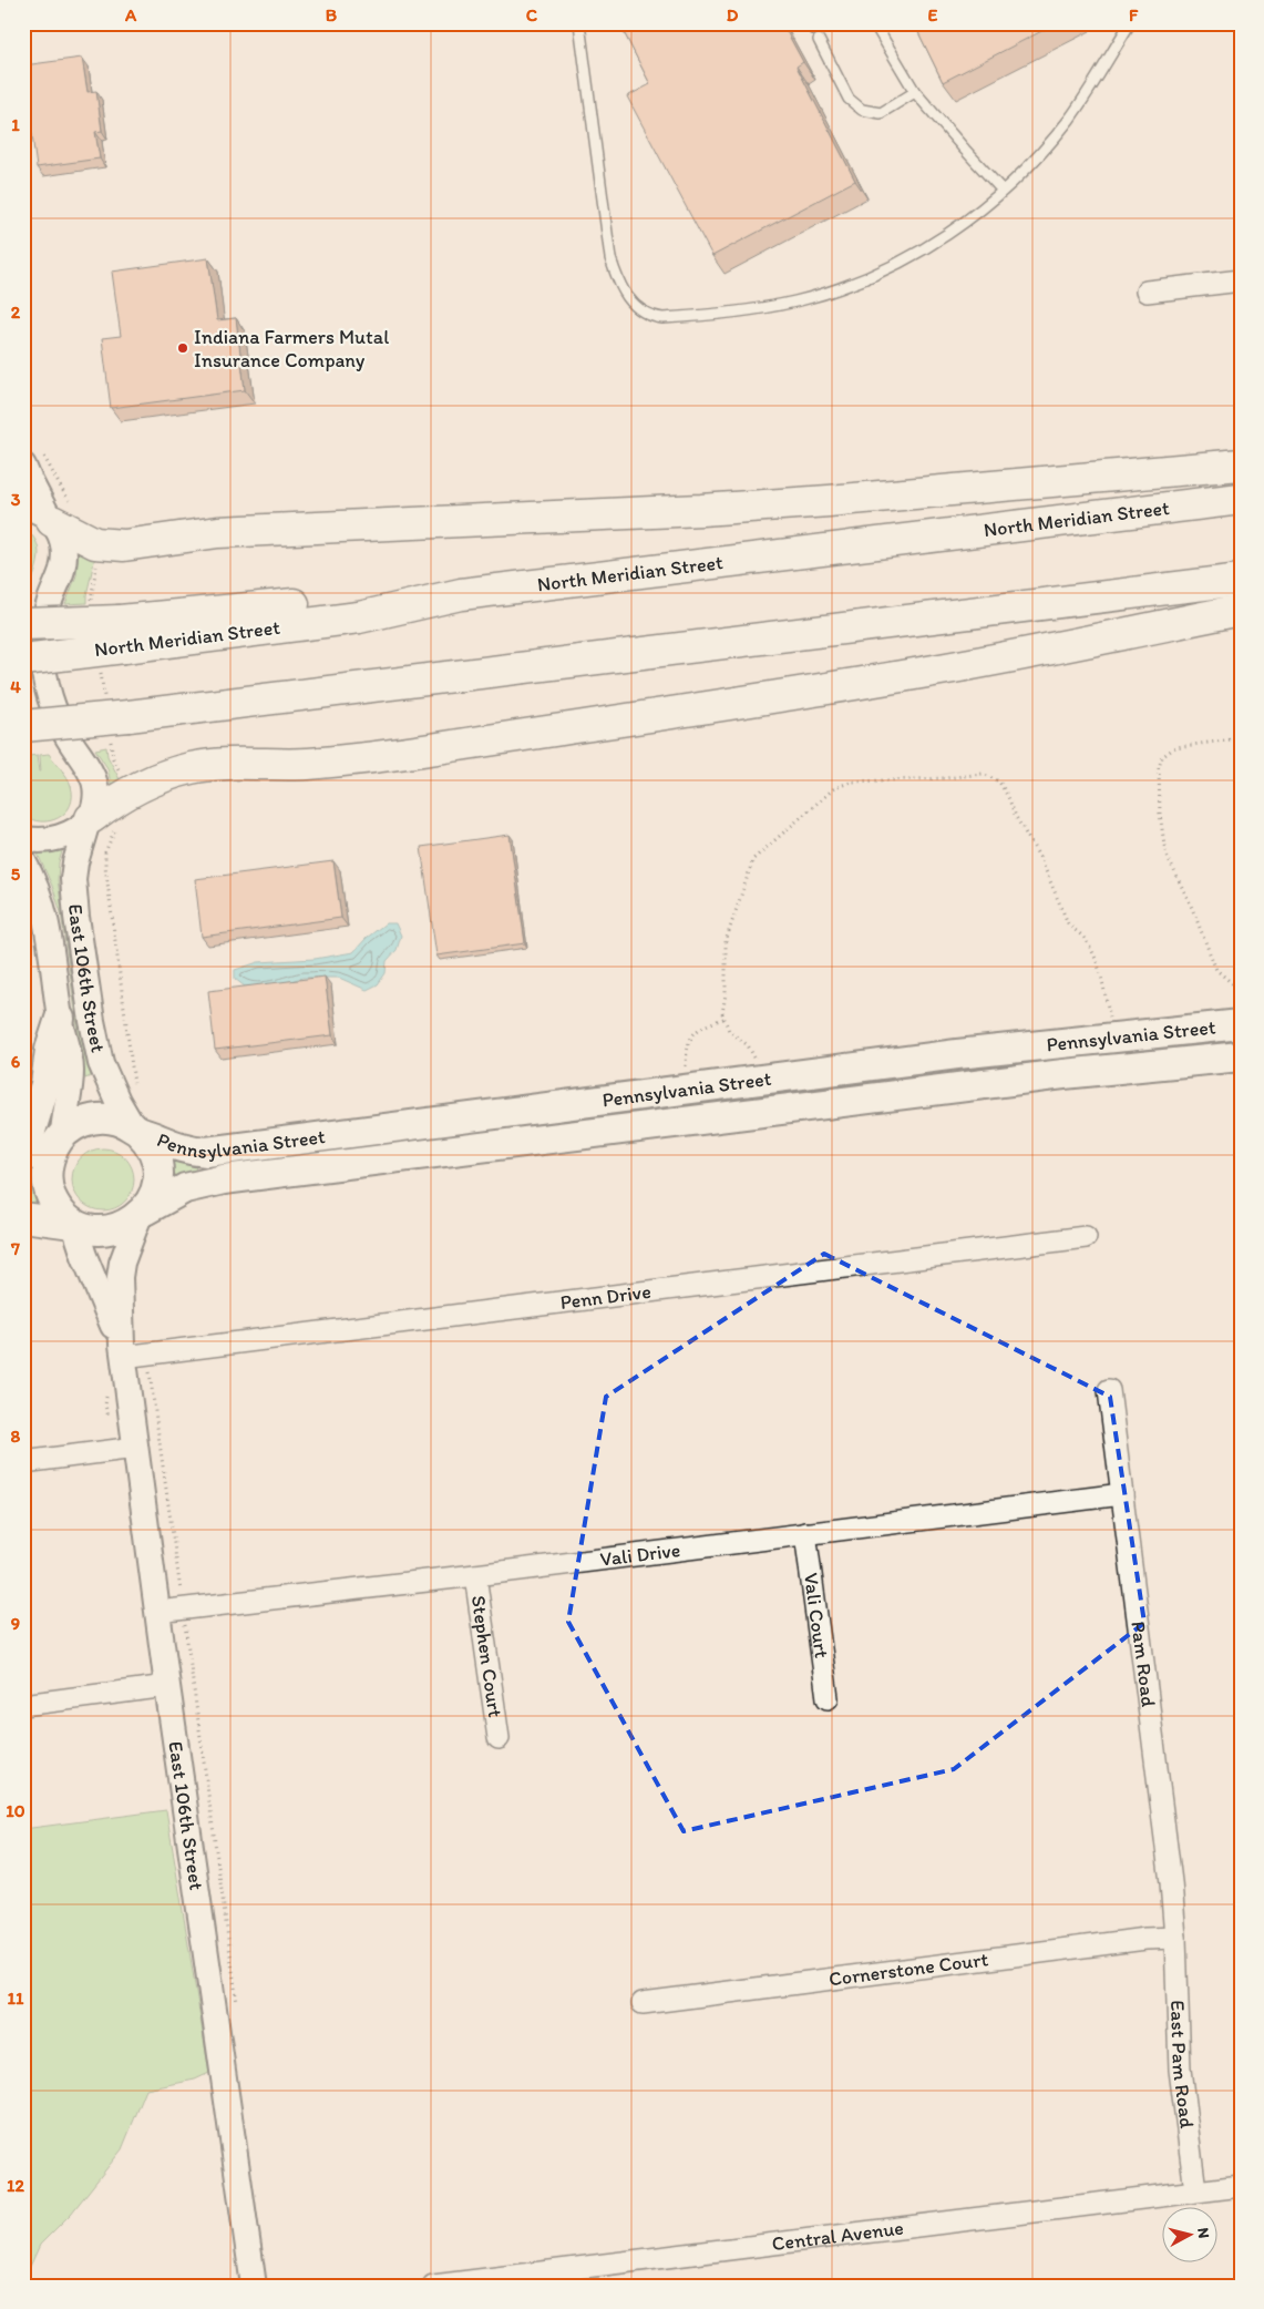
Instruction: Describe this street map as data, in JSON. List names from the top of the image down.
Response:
{
  "streets": {
    "highway": ["North Meridian Street"],
    "main road": ["Pennsylvania Street"],
    "street": [
      "East 106th Street",
      "Penn Drive",
      "Vali Drive",
      "Vali Court",
      "Stephen Court",
      "Pam Road",
      "Cornerstone Court",
      "East Pam Road",
      "Central Avenue"
    ]
  },
  "crossings": [
    ["East 106th Street", "Pennsylvania Street"],
    ["East 106th Street", "Penn Drive"],
    ["East 106th Street", "Vali Drive"],
    ["Vali Drive", "Vali Court"],
    ["Vali Drive", "Stephen Court"],
    ["Vali Drive", "Pam Road"],
    ["Pam Road", "Cornerstone Court"],
    ["Pam Road", "East Pam Road"],
    ["Cornerstone Court", "East Pam Road"],
    ["East Pam Road", "Central Avenue"]
  ],
  "places": ["Indiana Farmers Mutal Insurance Company"],
  "north": "right",
  "grid": {
    "columns": [
      "A",
      "B",
      "C",
      "D",
      "E",
      "F"
    ],
    "rows": [
      "1",
      "2",
      "3",
      "4",
      "5",
      "6",
      "7",
      "8",
      "9",
      "10",
      "11",
      "12"
    ]
  }
}
